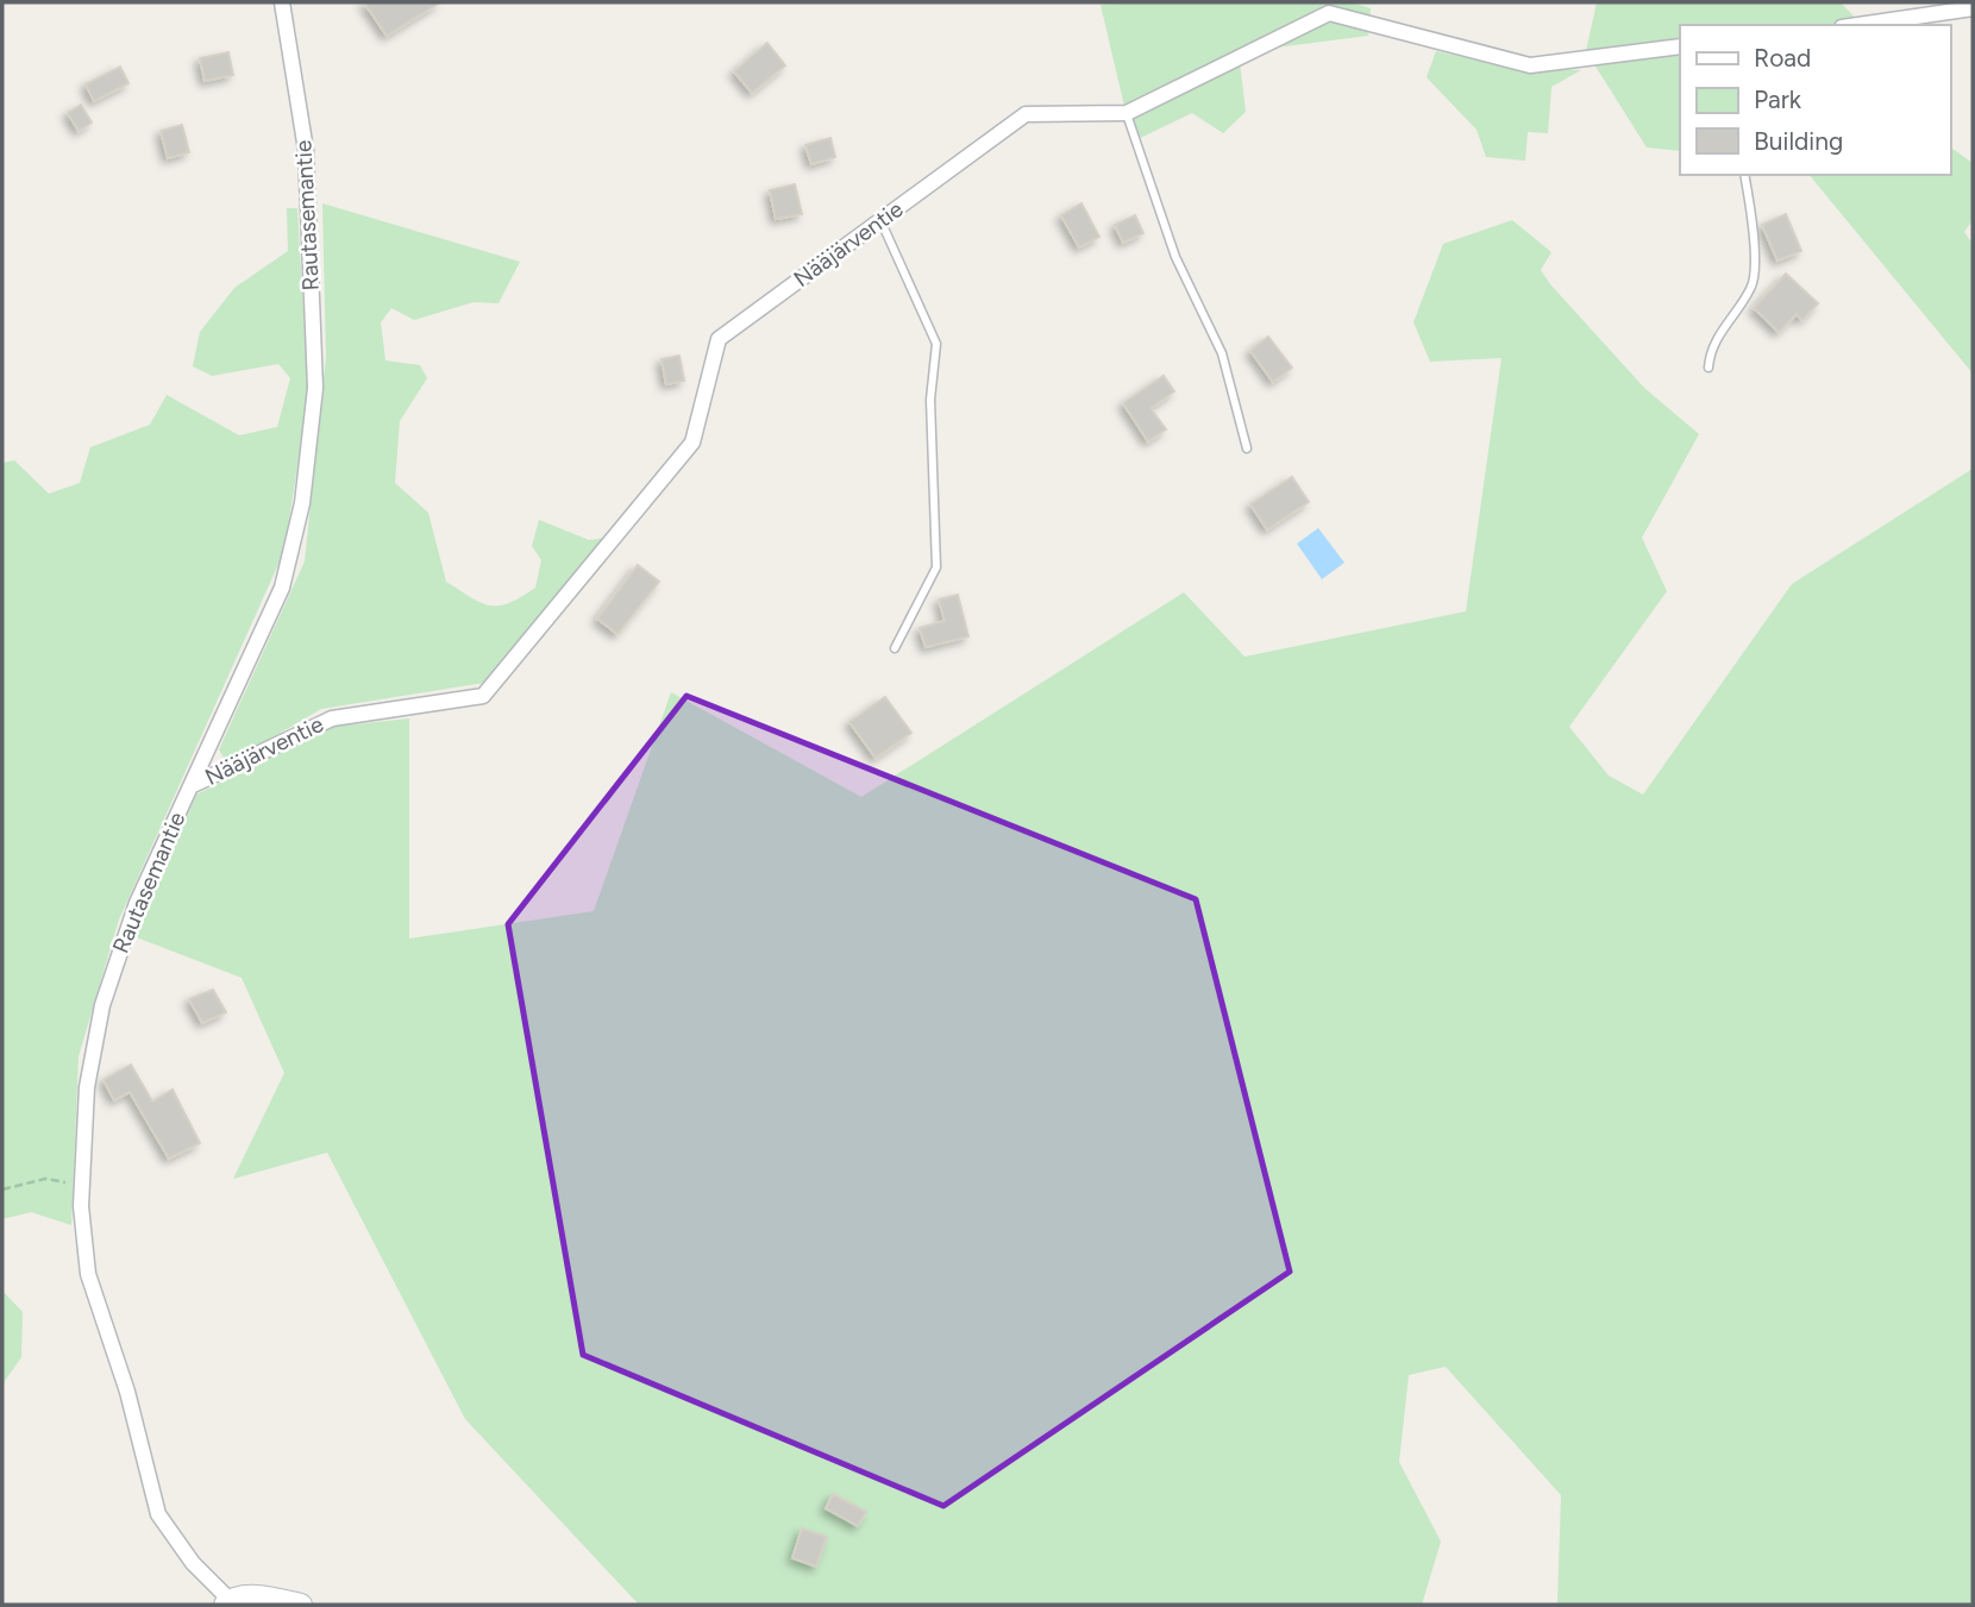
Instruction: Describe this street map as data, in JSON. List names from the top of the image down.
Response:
{
  "streets": {
    "street": ["Rautasemantie", "Nääjärventie"]
  },
  "crossings": [
    ["Rautasemantie", "Nääjärventie"]
  ],
  "legend": ["Road", "Park", "Building"]
}
